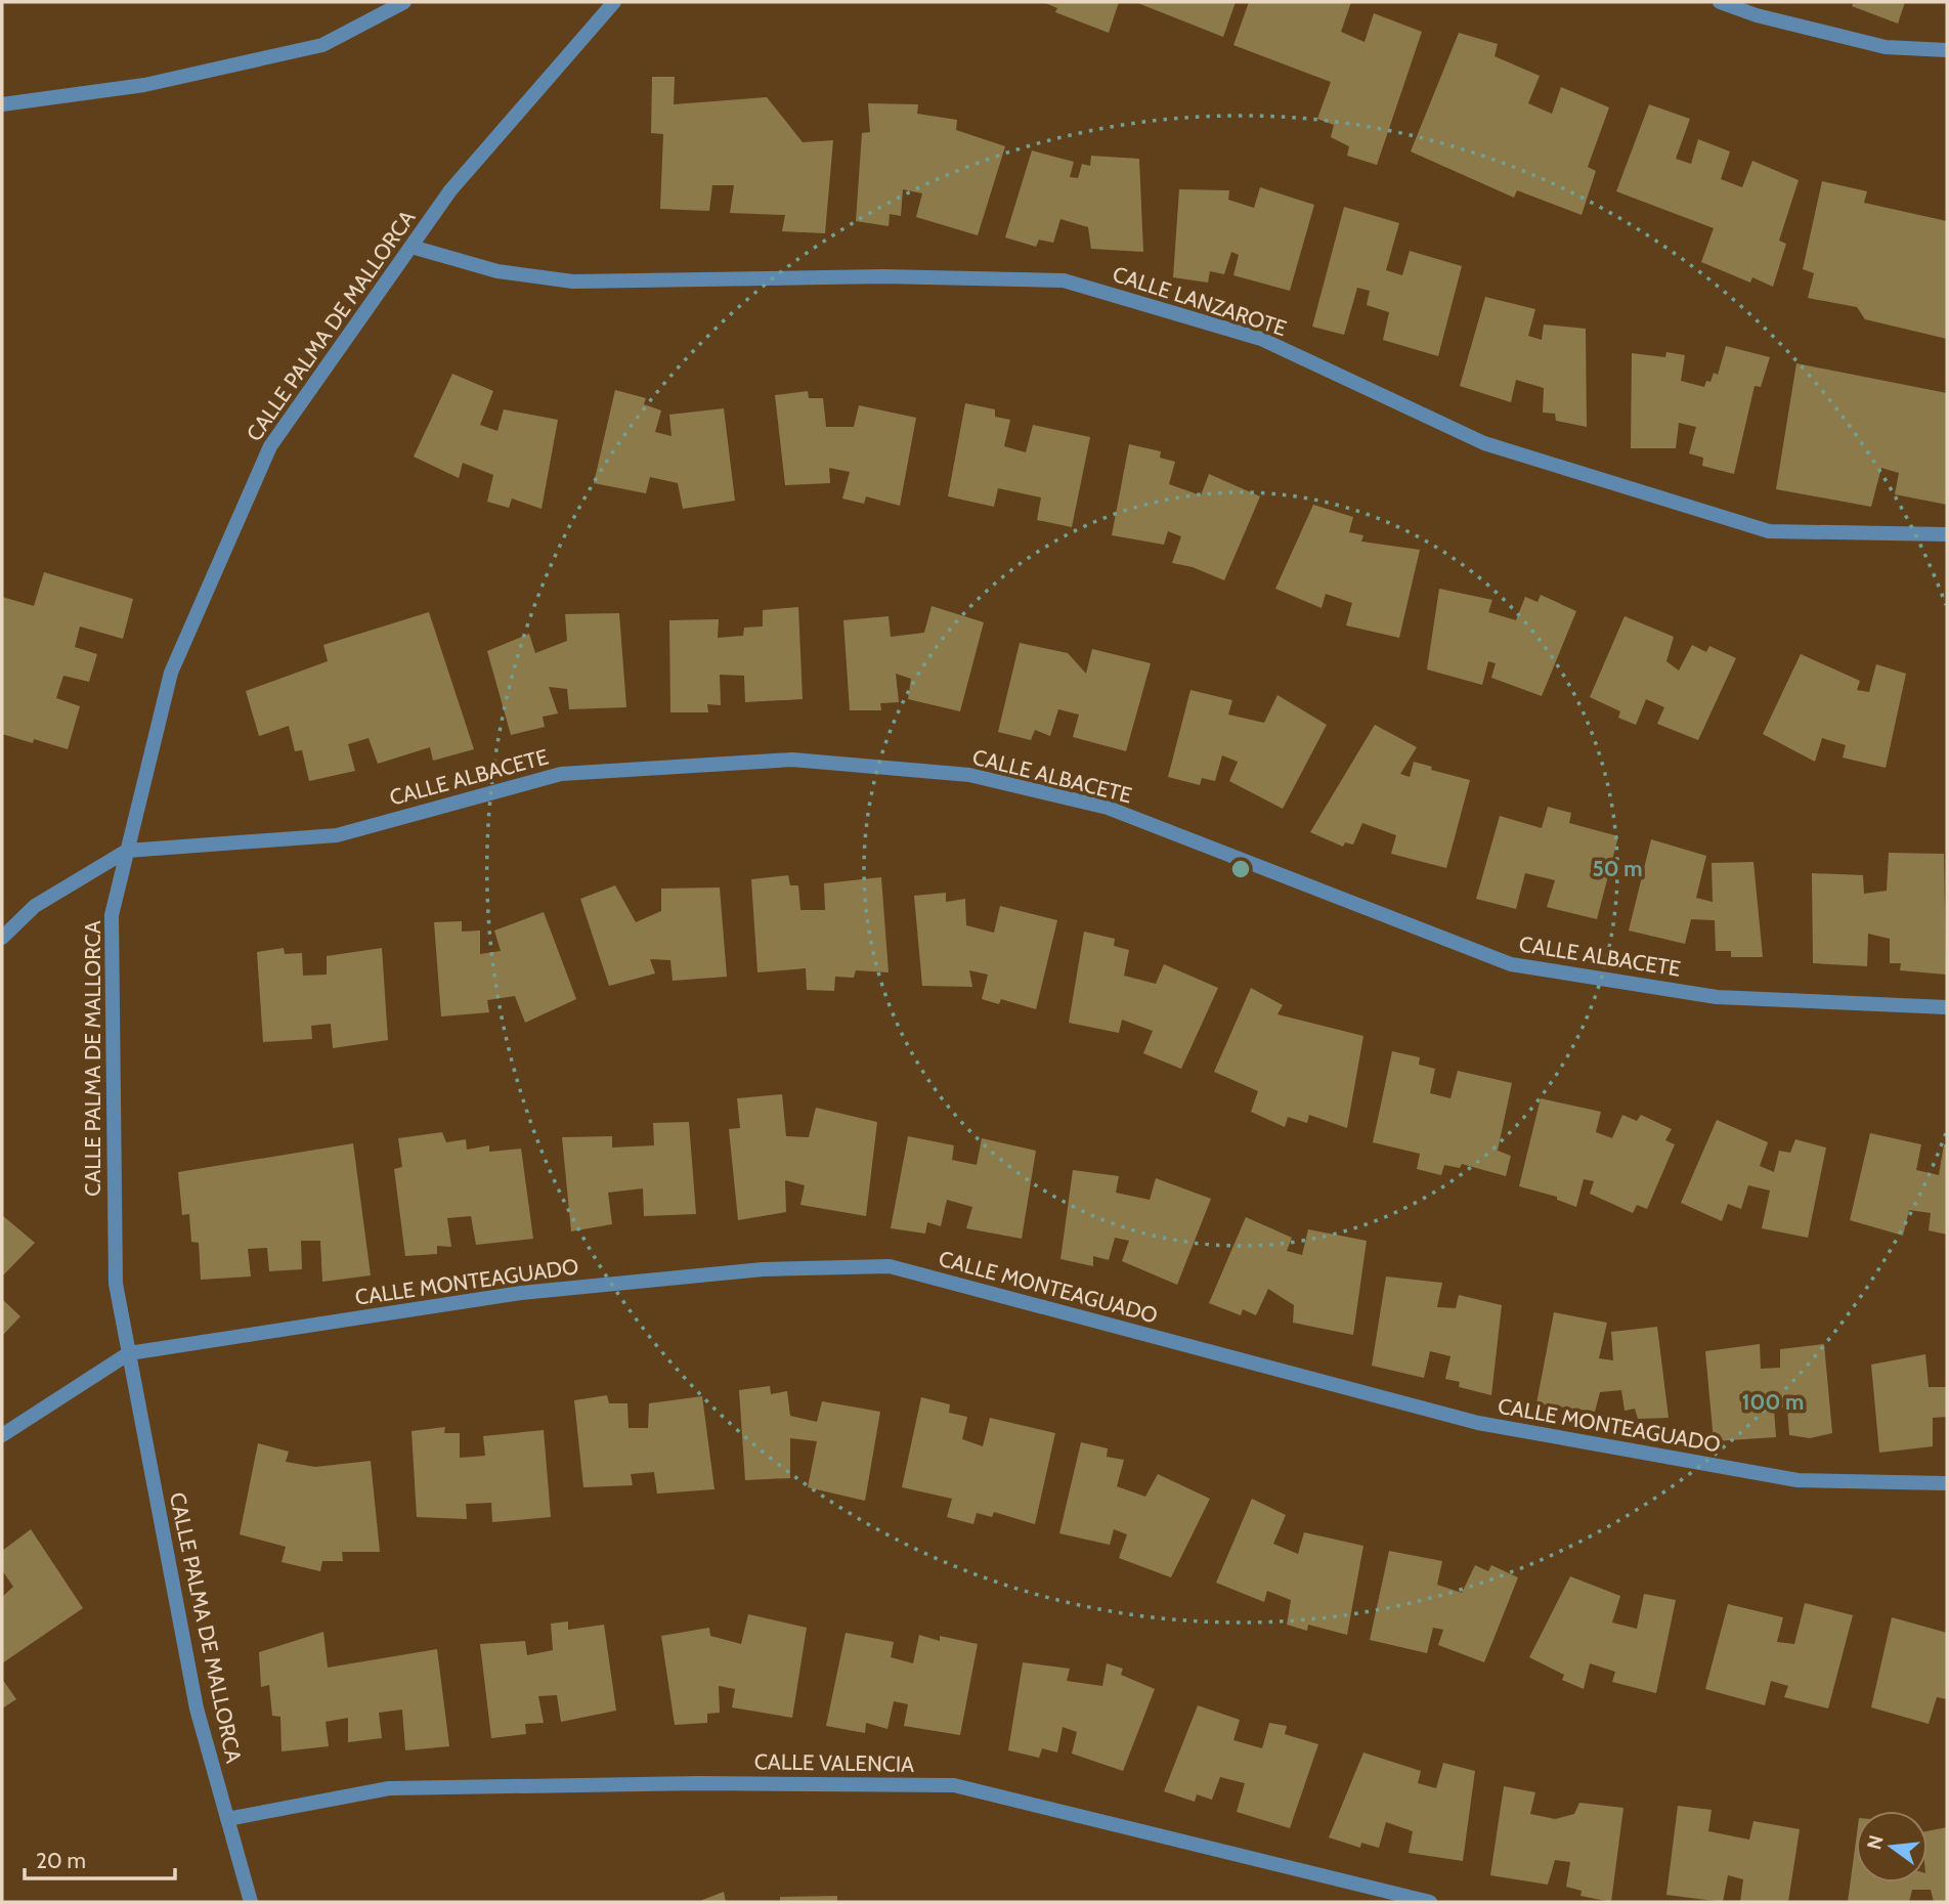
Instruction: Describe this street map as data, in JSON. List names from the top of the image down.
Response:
{
  "streets": {
    "street": [
      "CALLE LANZAROTE",
      "CALLE PALMA DE MALLORCA",
      "CALLE ALBACETE",
      "CALLE MONTEAGUADO",
      "CALLE VALENCIA"
    ]
  },
  "crossings": [
    ["CALLE LANZAROTE", "CALLE PALMA DE MALLORCA"],
    ["CALLE PALMA DE MALLORCA", "CALLE ALBACETE"],
    ["CALLE PALMA DE MALLORCA", "CALLE MONTEAGUADO"],
    ["CALLE PALMA DE MALLORCA", "CALLE VALENCIA"]
  ],
  "scale_bar": "20 m",
  "north": "left",
  "rings": ["50 m", "100 m"]
}
